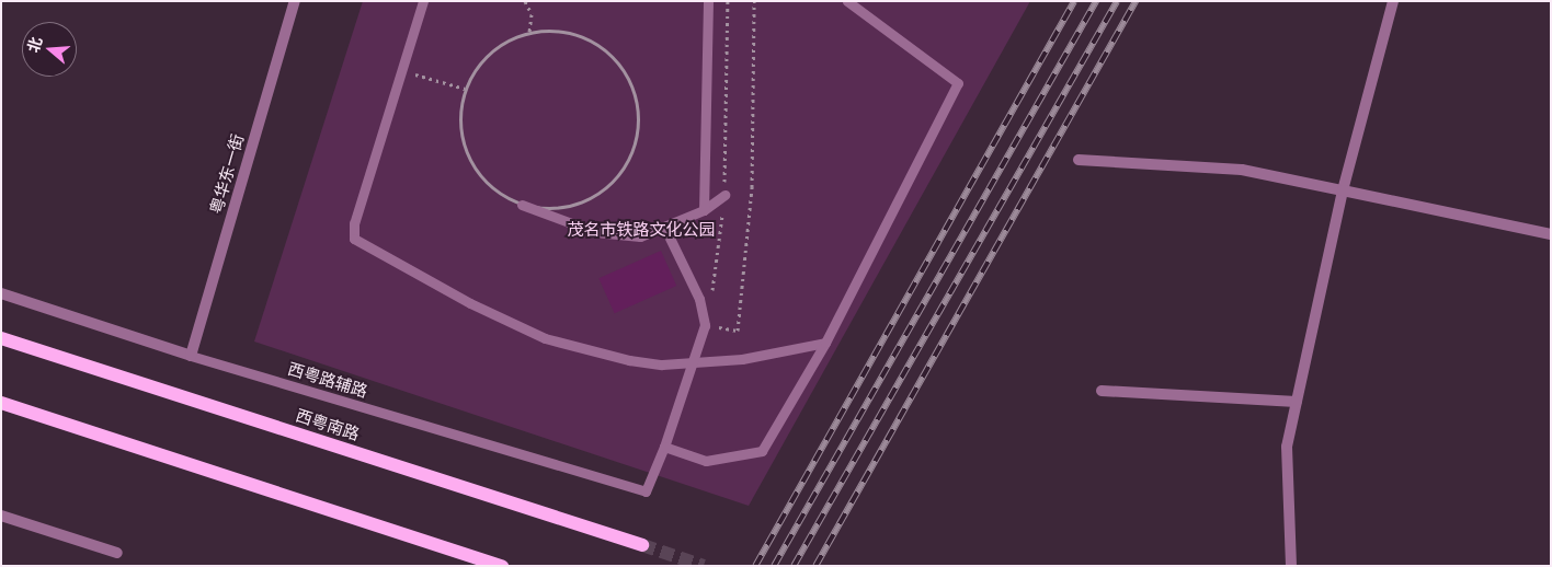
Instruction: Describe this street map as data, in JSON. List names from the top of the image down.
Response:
{
  "streets": {
    "main road": ["西粤南路"],
    "street": ["粤华东一街", "西粤路辅路"]
  },
  "crossings": [
    ["粤华东一街", "西粤路辅路"]
  ],
  "parks": ["茂名市铁路文化公园"],
  "north": "left"
}
